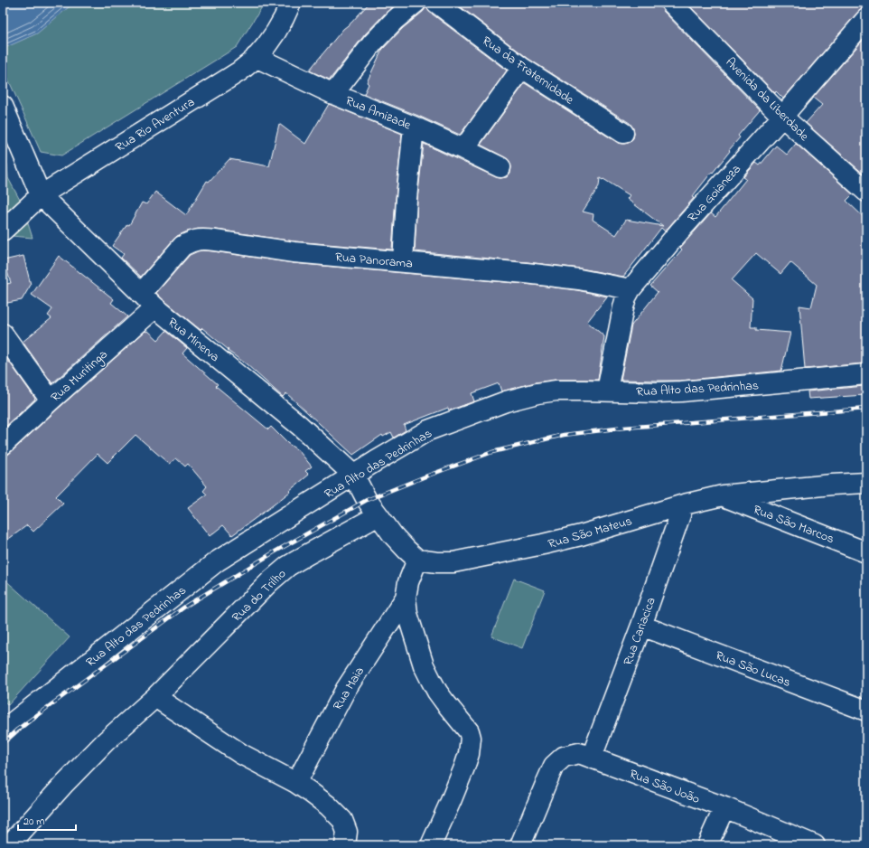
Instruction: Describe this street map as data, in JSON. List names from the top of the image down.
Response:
{
  "streets": {
    "street": [
      "Rua da Fraternidade",
      "Avenida da Liberdade",
      "Rua Amizade",
      "Rua Rio Aventura",
      "Rua Goianeza",
      "Rua Panorama",
      "Rua Minerva",
      "Rua Muritinga",
      "Rua Alto das Pedrinhas",
      "Rua São Marcos",
      "Rua São Mateus",
      "Rua do Trilho",
      "Rua Cariacica",
      "Rua São Lucas",
      "Rua Maia",
      "Rua São João"
    ]
  },
  "crossings": [
    ["Avenida da Liberdade", "Rua Goianeza"],
    ["Rua Amizade", "Rua Rio Aventura"],
    ["Rua Rio Aventura", "Rua Minerva"],
    ["Rua Goianeza", "Rua Panorama"],
    ["Rua Goianeza", "Rua Alto das Pedrinhas"],
    ["Rua Panorama", "Rua Minerva"],
    ["Rua Minerva", "Rua Muritinga"],
    ["Rua Minerva", "Rua Alto das Pedrinhas"],
    ["Rua São Marcos", "Rua São Mateus"],
    ["Rua São Mateus", "Rua Cariacica"],
    ["Rua Cariacica", "Rua São Lucas"],
    ["Rua Cariacica", "Rua São João"]
  ],
  "scale_bar": "20 m"
}
